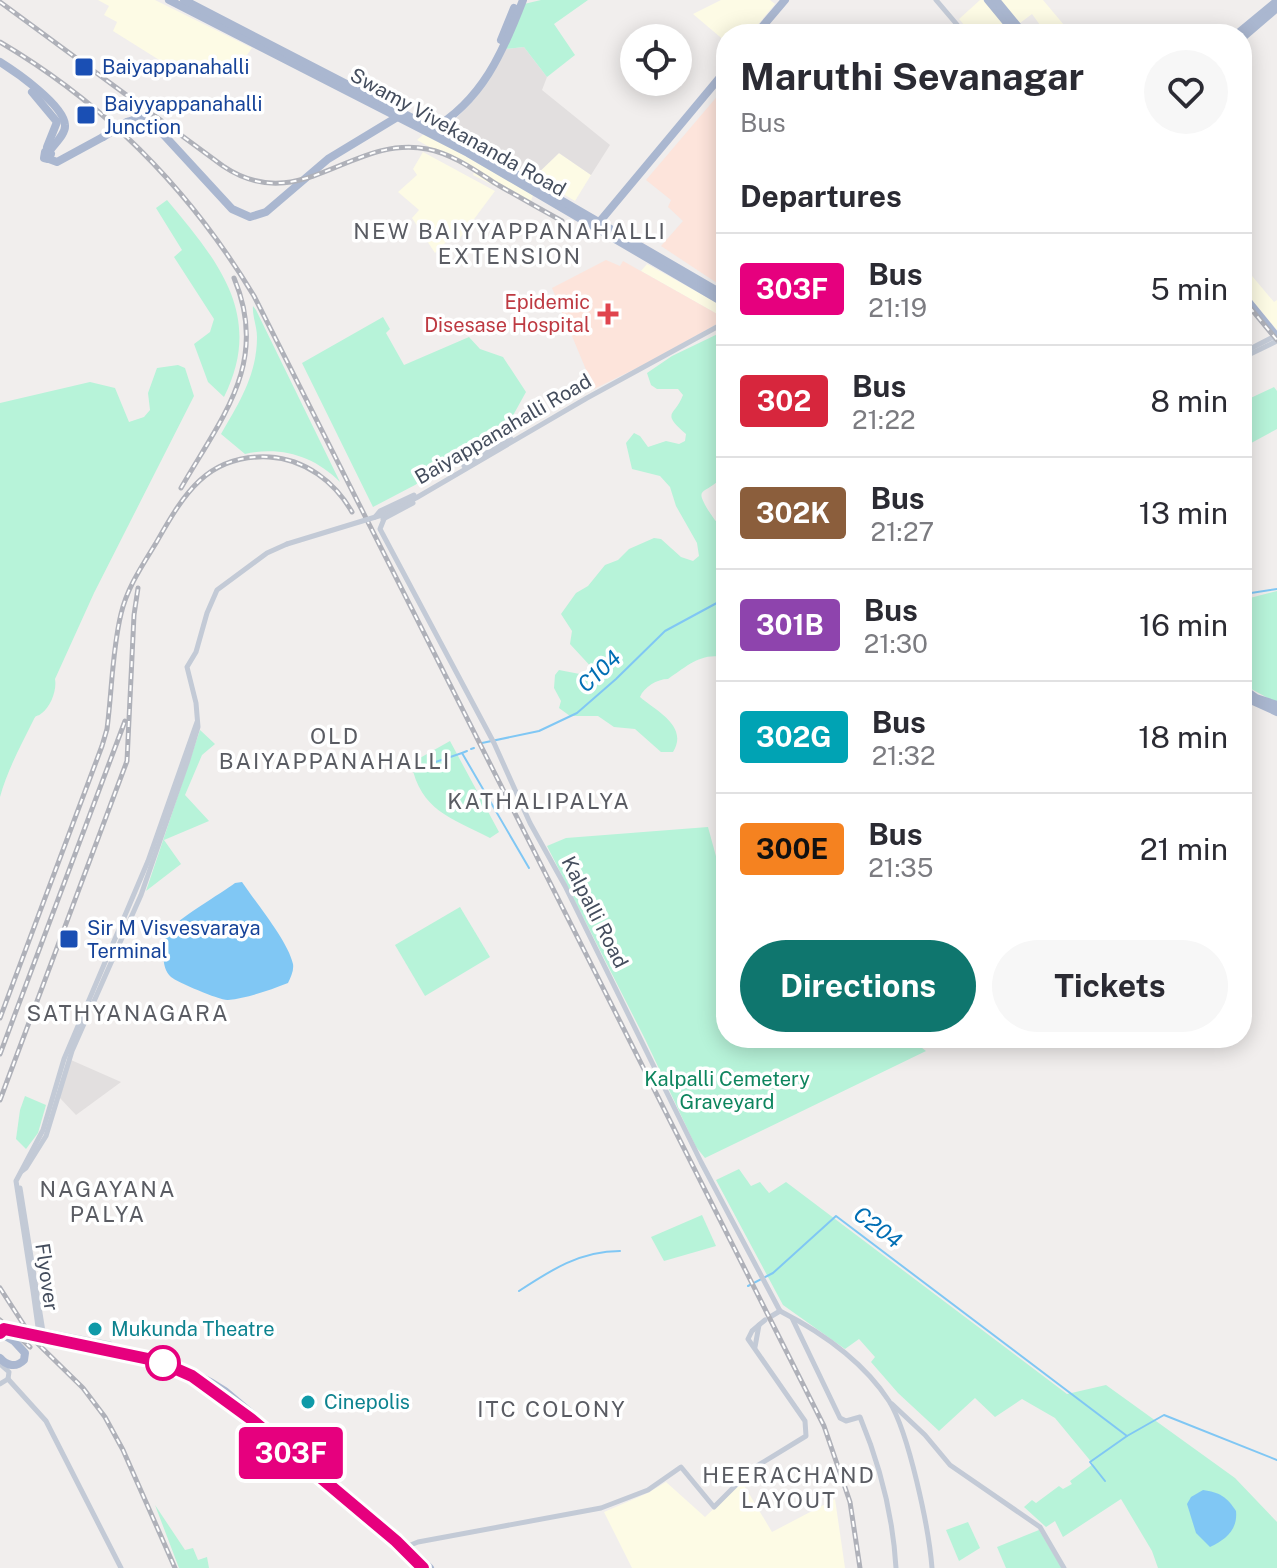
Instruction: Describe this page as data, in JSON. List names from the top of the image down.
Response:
{
  "streets": {
    "main road": ["Swamy Vivekananda Road"],
    "street": ["Baiyappanahalli Road", "Kalpalli Road", "Flyover"]
  },
  "crossings": [
    ["Baiyappanahalli Road", "Kalpalli Road"],
    ["Baiyappanahalli Road", "Flyover"]
  ],
  "districts": [
    "NEW BAIYYAPPANAHALLI EXTENSION",
    "OLD BAIYAPPANAHALLI",
    "KATHALIPALYA",
    "SATHYANAGARA",
    "NAGAYANA PALYA",
    "ITC COLONY",
    "HEERACHAND LAYOUT"
  ],
  "water": ["C104", "C204"],
  "parks": ["Kalpalli Cemetery Graveyard"],
  "places": {
    "transit": ["Baiyappanahalli", "Baiyyappanahalli Junction", "Sir M Visvesvaraya Terminal"],
    "health": ["Epidemic Disesase Hospital"],
    "other": ["Mukunda Theatre", "Cinepolis"]
  },
  "lines": ["bus line 303F"],
  "page": {
    "on_map": "303F",
    "heading": [
      ["Maruthi Sevanagar", "Bus"],
      "Departures"
    ],
    "list": [
      {
        "mark": "303F",
        "name": "Bus",
        "note": "21:19",
        "value": "5 min"
      },
      {
        "mark": "302",
        "name": "Bus",
        "note": "21:22",
        "value": "8 min"
      },
      {
        "mark": "302K",
        "name": "Bus",
        "note": "21:27",
        "value": "13 min"
      },
      {
        "mark": "301B",
        "name": "Bus",
        "note": "21:30",
        "value": "16 min"
      },
      {
        "mark": "302G",
        "name": "Bus",
        "note": "21:32",
        "value": "18 min"
      },
      {
        "mark": "300E",
        "name": "Bus",
        "note": "21:35",
        "value": "21 min"
      }
    ],
    "buttons": ["Directions", "Tickets"]
  }
}
